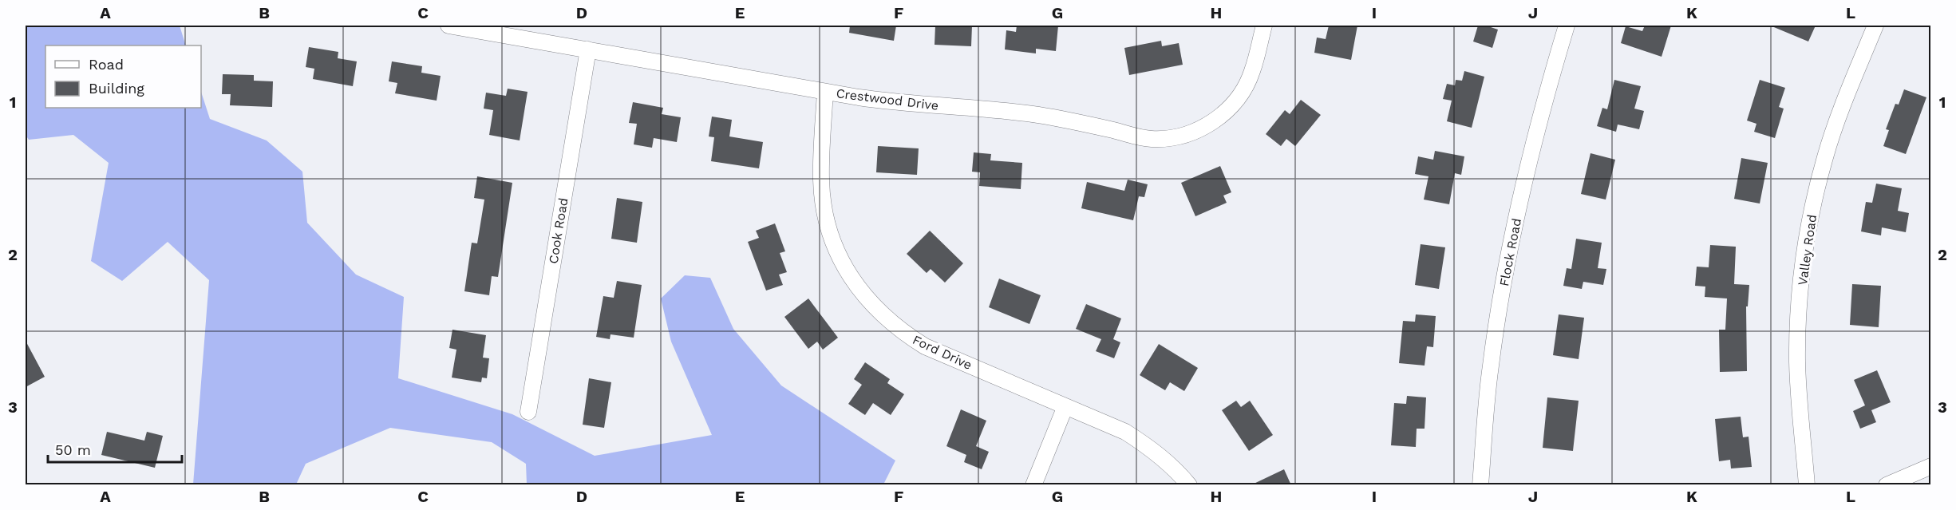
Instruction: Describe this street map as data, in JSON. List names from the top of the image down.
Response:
{
  "streets": {
    "street": [
      "Crestwood Drive",
      "Cook Road",
      "Valley Road",
      "Flock Road",
      "Ford Drive"
    ]
  },
  "crossings": [
    ["Crestwood Drive", "Cook Road"],
    ["Crestwood Drive", "Ford Drive"]
  ],
  "legend": ["Road", "Building"],
  "scale_bar": "50 m",
  "grid": {
    "columns": [
      "A",
      "B",
      "C",
      "D",
      "E",
      "F",
      "G",
      "H",
      "I",
      "J",
      "K",
      "L"
    ],
    "rows": ["1", "2", "3"]
  }
}
